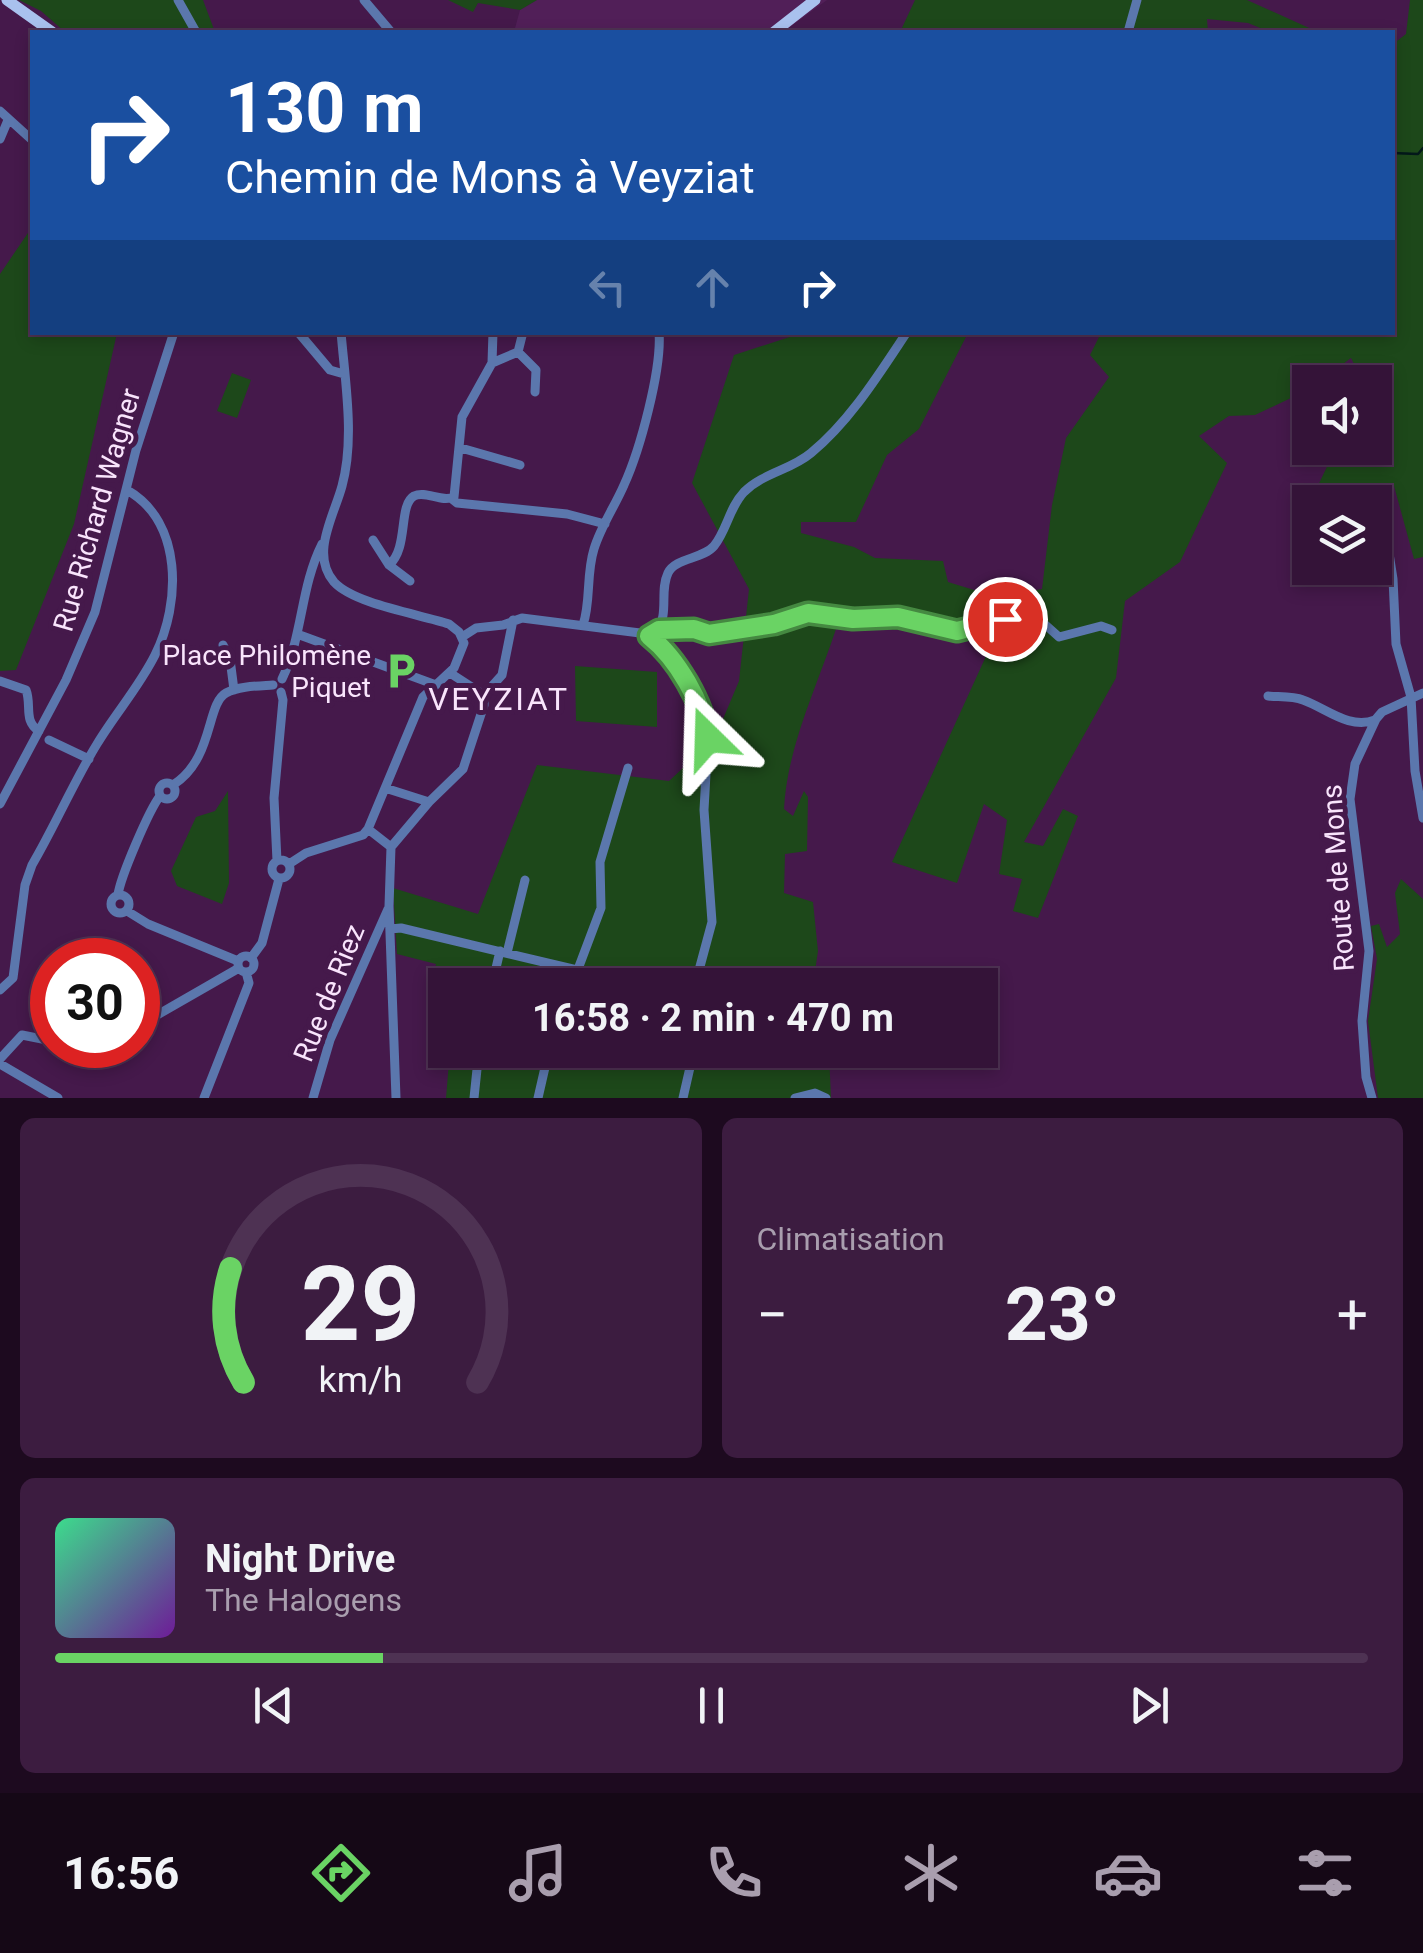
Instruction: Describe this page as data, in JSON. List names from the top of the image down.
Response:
{
  "streets": {
    "street": ["Rue Richard Wagner", "Route de Mons", "Rue de Riez"]
  },
  "districts": ["VEYZIAT"],
  "places": {
    "parking": ["Place Philomène Piquet"]
  },
  "page": {
    "turn": ["130 m", "Chemin de Mons à Veyziat"],
    "limit": "30",
    "trip": "16:58 · 2 min · 470 m",
    "tile": "Climatisation",
    "heat": ["−", "23°", "+"],
    "song": ["Night Drive", "The Halogens"],
    "tabs": "16:56",
    "gauge": ["29", "km/h"]
  }
}
